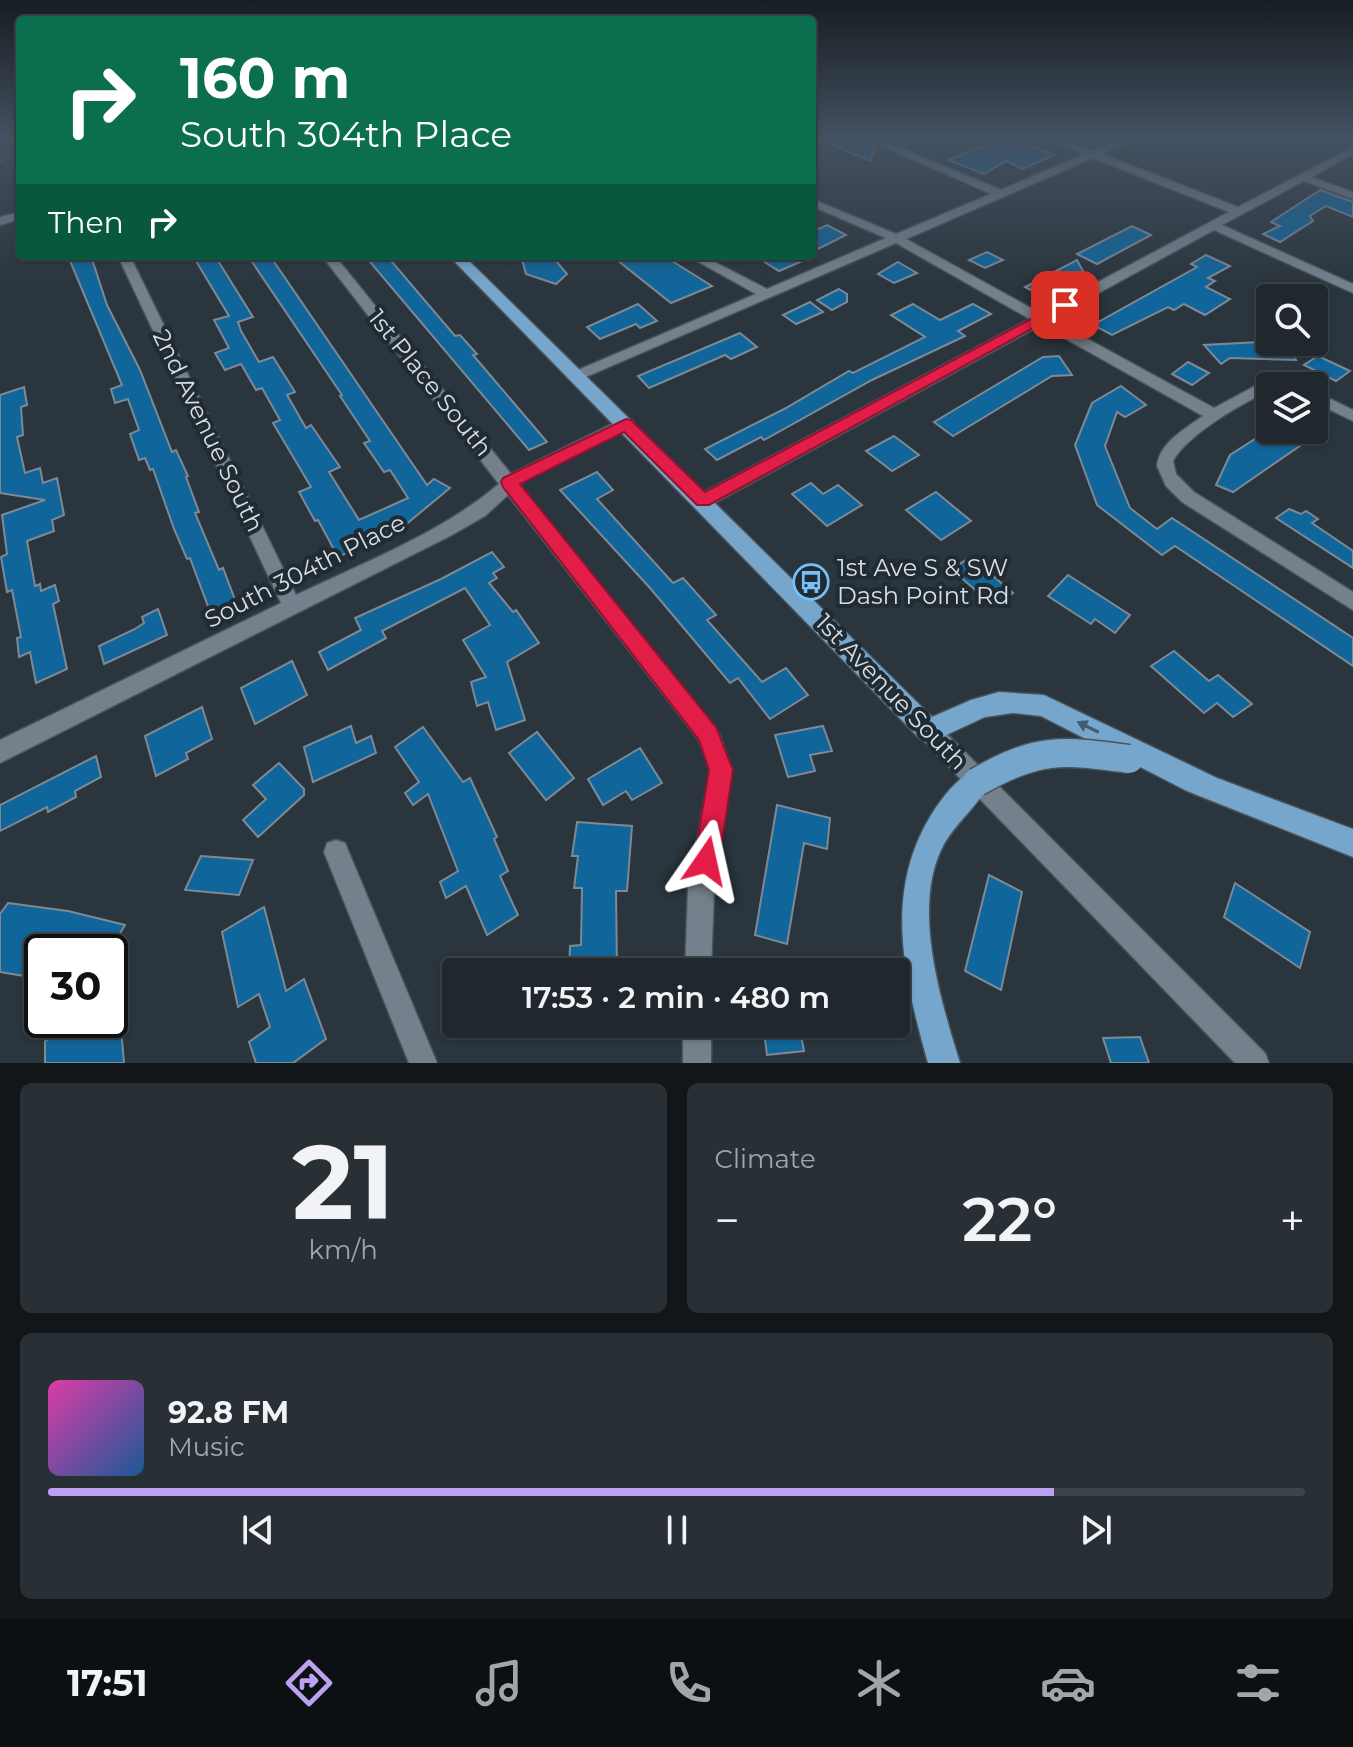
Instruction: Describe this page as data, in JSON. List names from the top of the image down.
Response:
{
  "streets": {
    "main road": ["1st Avenue South"],
    "street": ["1st Place South", "2nd Avenue South", "South 304th Place"]
  },
  "crossings": [
    ["1st Place South", "South 304th Place"],
    ["2nd Avenue South", "South 304th Place"],
    ["South 304th Place", "1st Avenue South"]
  ],
  "places": {
    "bus stop": ["1st Ave S & SW Dash Point Rd"]
  },
  "page": {
    "turn": ["160 m", "South 304th Place"],
    "then": "Then",
    "limit": "30",
    "trip": "17:53 · 2 min · 480 m",
    "tile": [
      ["21", "km/h"],
      "Climate"
    ],
    "heat": ["−", "22°", "+"],
    "song": ["92.8 FM", "Music"],
    "tabs": "17:51"
  }
}
